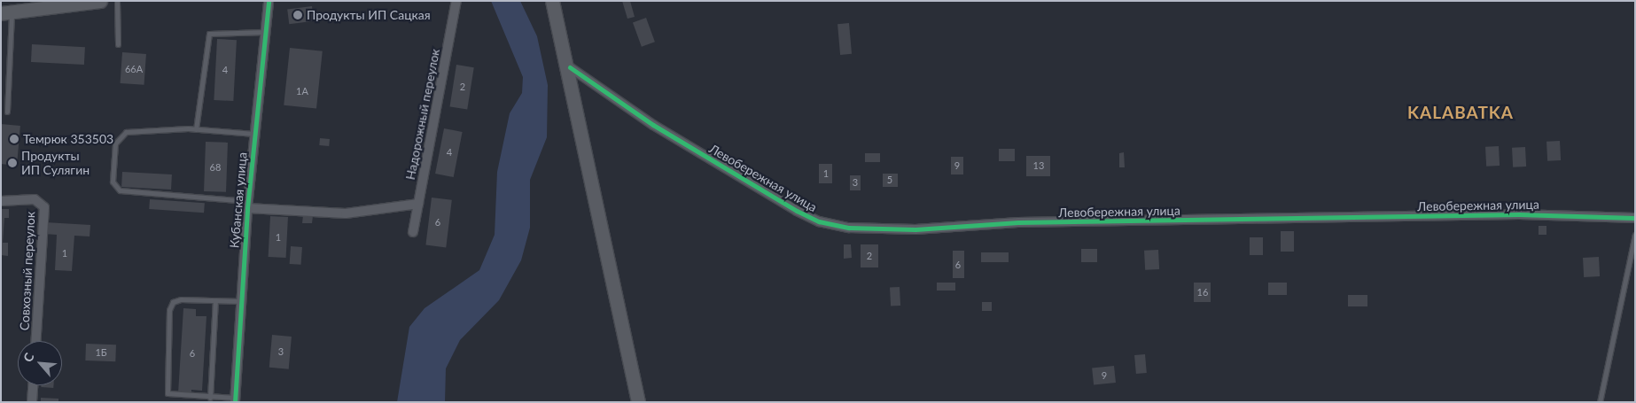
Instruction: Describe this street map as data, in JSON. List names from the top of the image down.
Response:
{
  "streets": {
    "street": [
      "Надорожный переулок",
      "Левобережная улица",
      "Кубанская улица",
      "Совхозный переулок"
    ]
  },
  "districts": ["KALABATKA"],
  "places": ["Продукты ИП Сацкая", "Темрюк 353503", "Продукты ИП Сулягин"],
  "house_numbers": [
    "66А",
    "4",
    "2",
    "1А",
    "4",
    "9",
    "13",
    "68",
    "1",
    "5",
    "3",
    "6",
    "1",
    "1",
    "2",
    "6",
    "16",
    "3",
    "1Б",
    "6",
    "9"
  ],
  "north": "top left"
}
